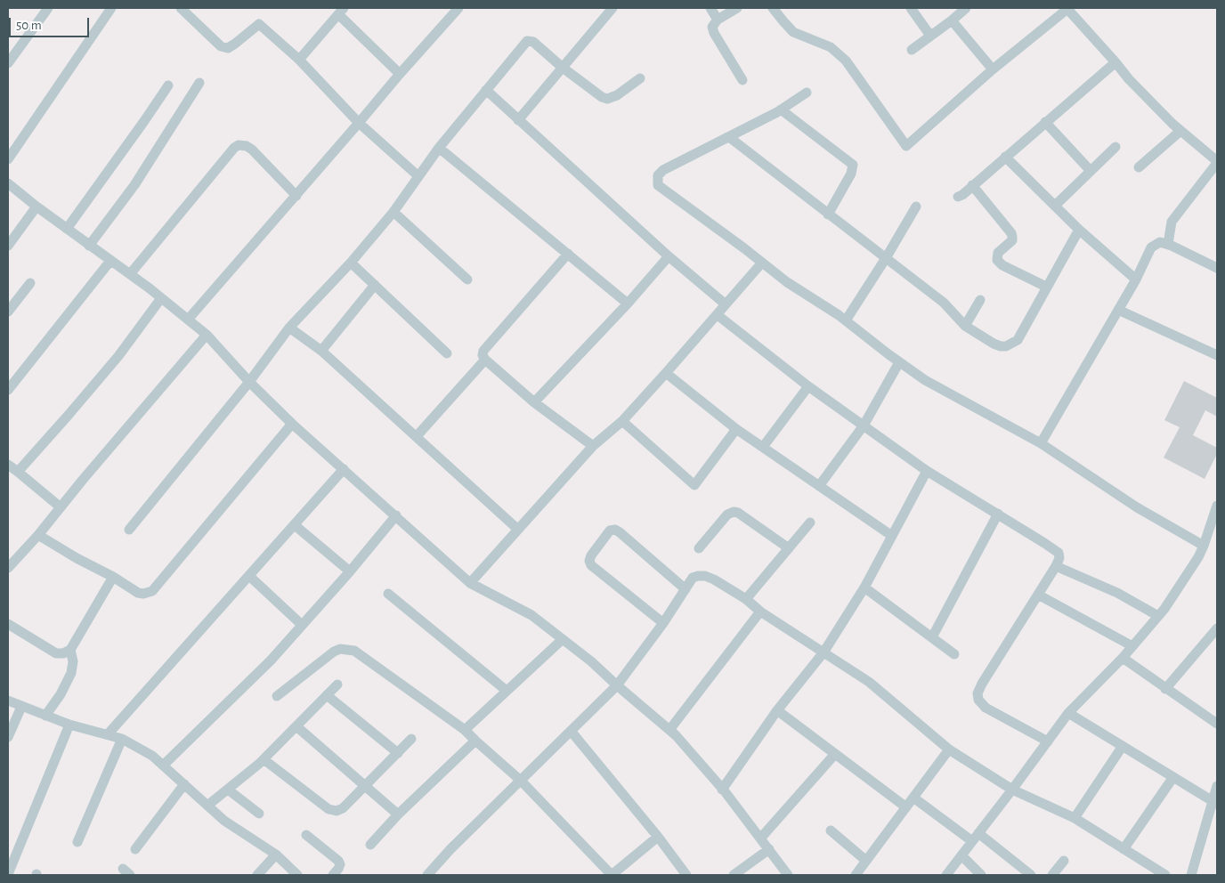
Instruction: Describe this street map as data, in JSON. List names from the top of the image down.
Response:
{
  "scale_bar": "50 m"
}
